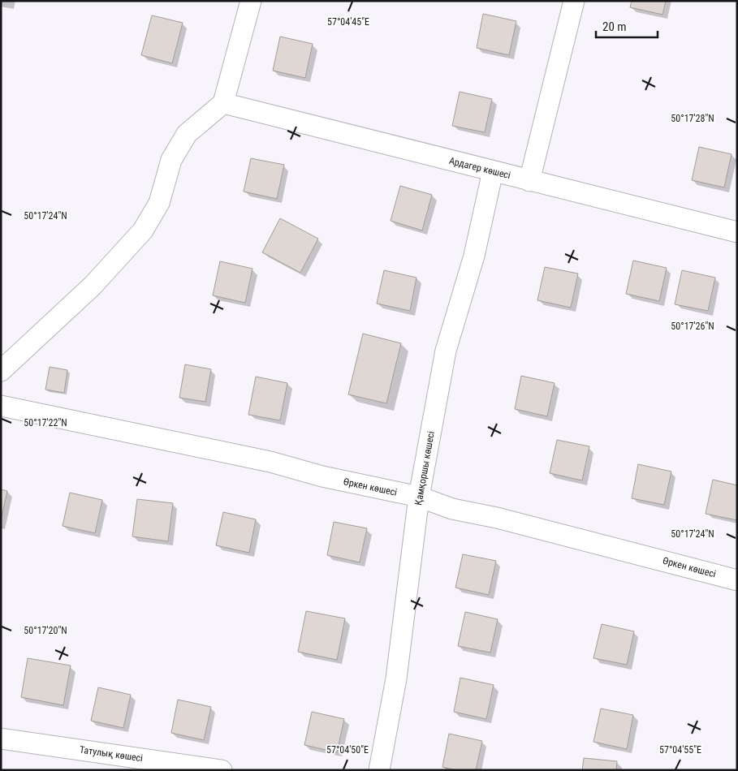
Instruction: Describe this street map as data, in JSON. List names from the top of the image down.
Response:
{
  "streets": {
    "street": [
      "Ардагер көшесі",
      "Қамқоршы көшесі",
      "Өркен көшесі",
      "Татулық көшесі"
    ]
  },
  "crossings": [
    ["Ардагер көшесі", "Қамқоршы көшесі"],
    ["Қамқоршы көшесі", "Өркен көшесі"]
  ],
  "scale_bar": "20 m",
  "coordinates": [
    "57°04'45\"E",
    "50°17'28\"N",
    "50°17'24\"N",
    "50°17'26\"N",
    "50°17'22\"N",
    "50°17'20\"N",
    "57°04'50\"E",
    "57°04'55\"E"
  ]
}
